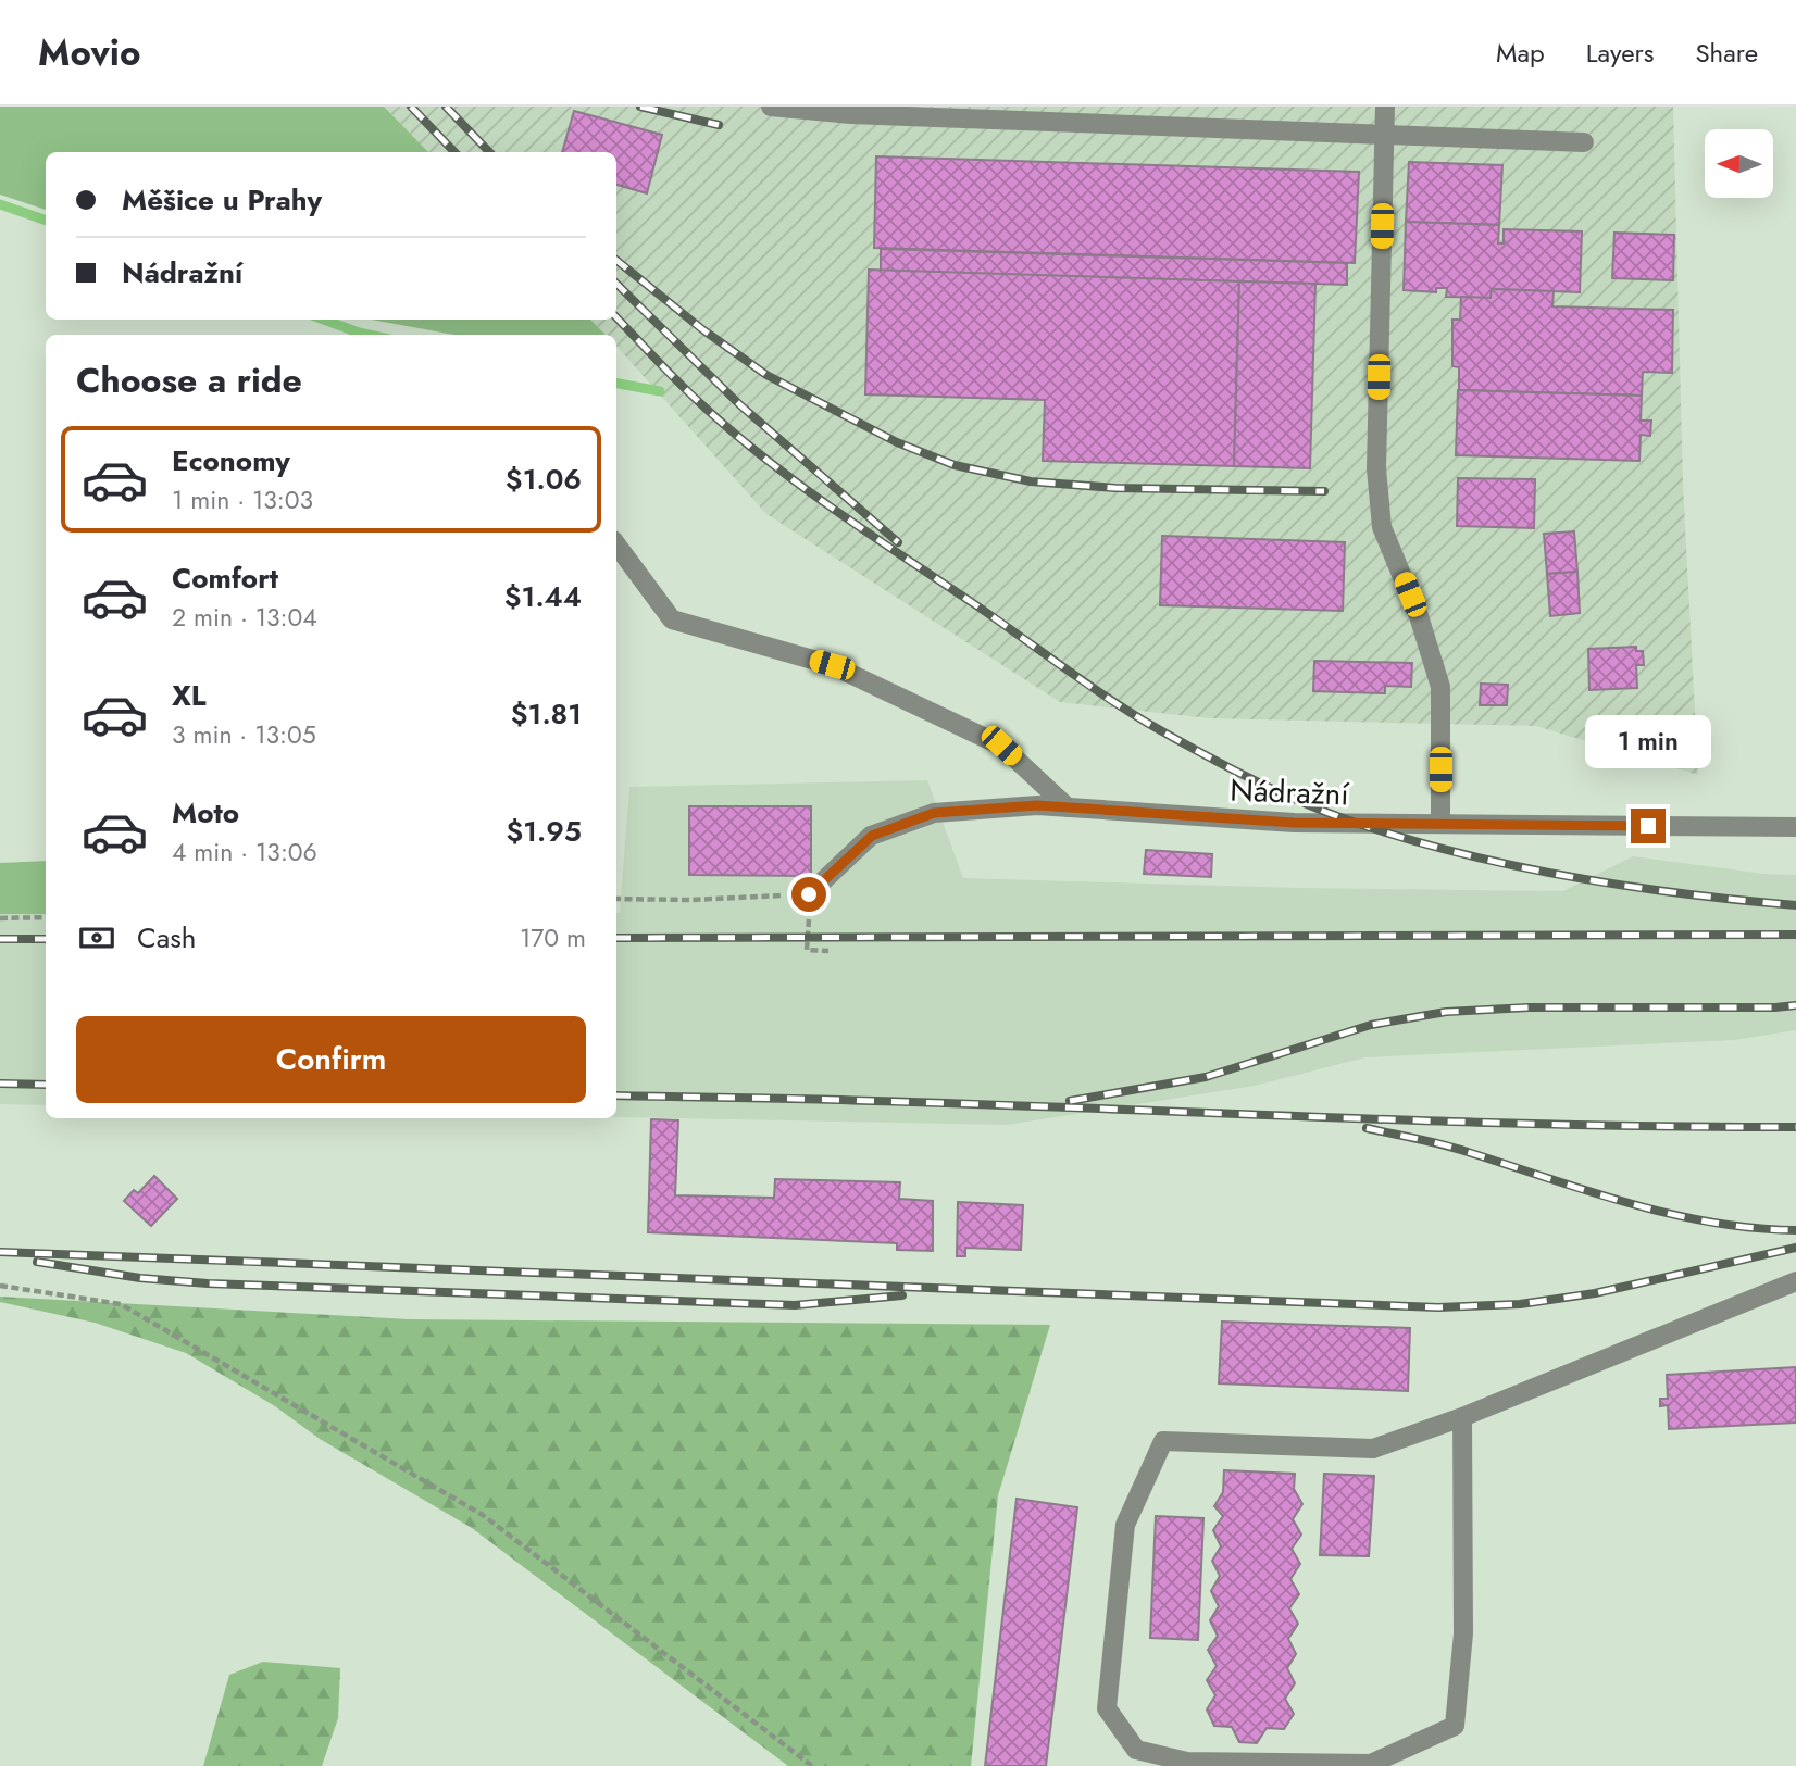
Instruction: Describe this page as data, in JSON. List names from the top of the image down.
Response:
{
  "streets": {
    "lane": ["Nádražní"]
  },
  "north": "left",
  "page": {
    "header": "Movio",
    "nav": ["Map", "Layers", "Share"],
    "banner": ["Měšice u Prahy", "Nádražní"],
    "heading": "Choose a ride",
    "list": [
      {
        "name": "Economy",
        "note": "1 min · 13:03",
        "value": "$1.06"
      },
      {
        "name": "Comfort",
        "note": "2 min · 13:04",
        "value": "$1.44"
      },
      {
        "name": "XL",
        "note": "3 min · 13:05",
        "value": "$1.81"
      },
      {
        "name": "Moto",
        "note": "4 min · 13:06",
        "value": "$1.95"
      }
    ],
    "bubble": "1 min",
    "pay": ["Cash", "170 m"],
    "buttons": "Confirm"
  }
}
